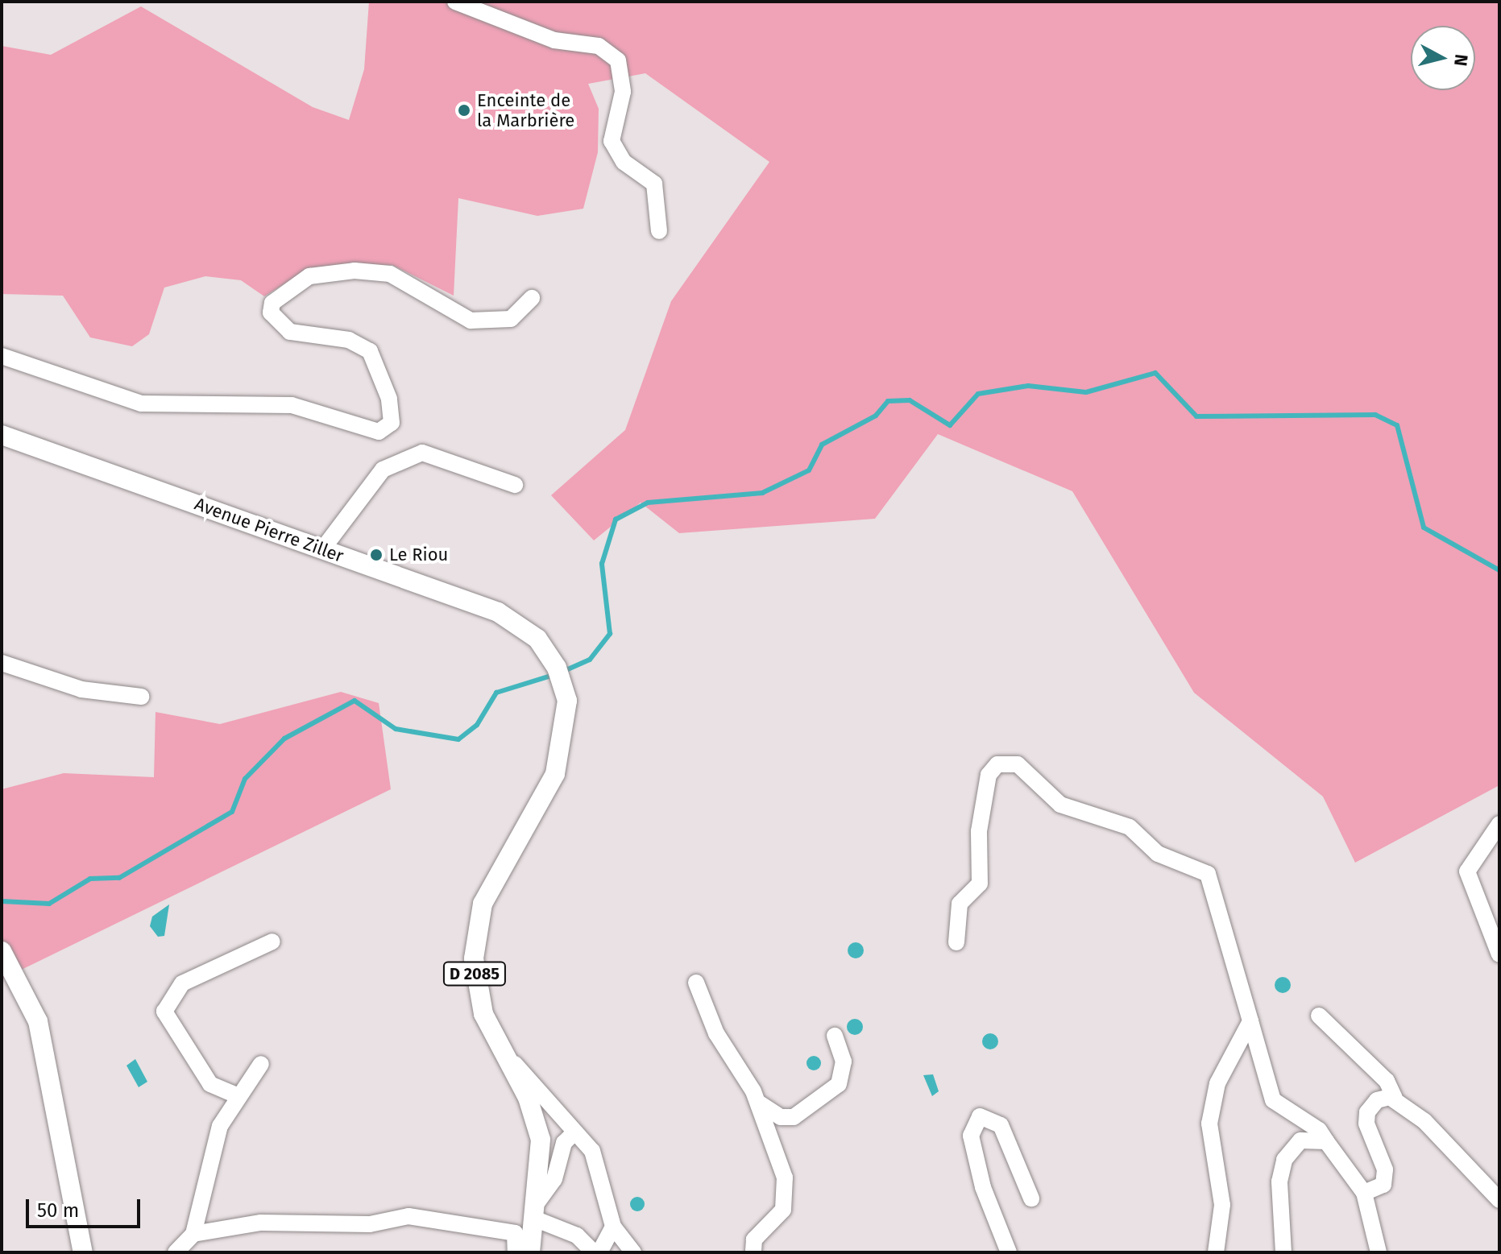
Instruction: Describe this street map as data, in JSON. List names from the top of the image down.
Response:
{
  "streets": {
    "main road": ["Avenue Pierre Ziller", "D 2085"]
  },
  "crossings": [
    ["Avenue Pierre Ziller", "D 2085"]
  ],
  "places": ["Enceinte de la Marbrière", "Le Riou"],
  "scale_bar": "50 m",
  "north": "right"
}
